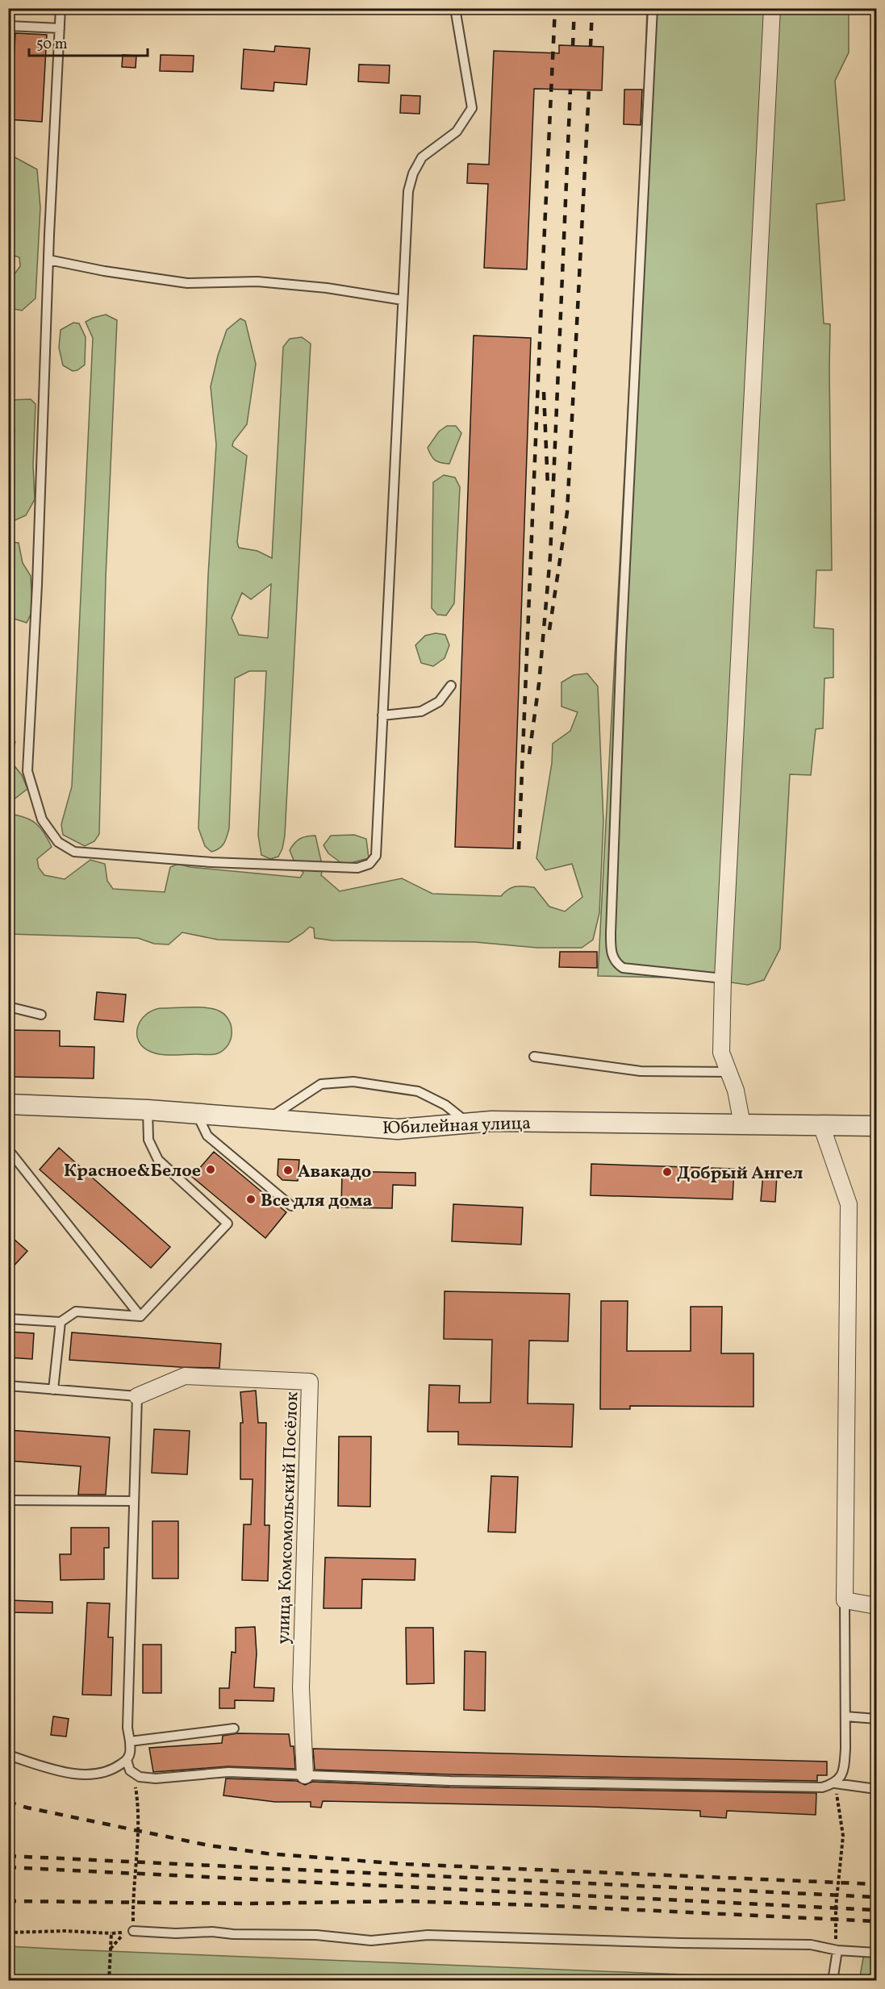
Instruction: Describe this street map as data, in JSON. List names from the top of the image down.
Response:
{
  "streets": {
    "street": ["Юбилейная улица", "улица Комсомольский Посёлок"]
  },
  "places": [
    "Красное&Белое",
    "Авакадо",
    "Добрый Ангел",
    "Все для дома"
  ],
  "scale_bar": "50 m"
}
